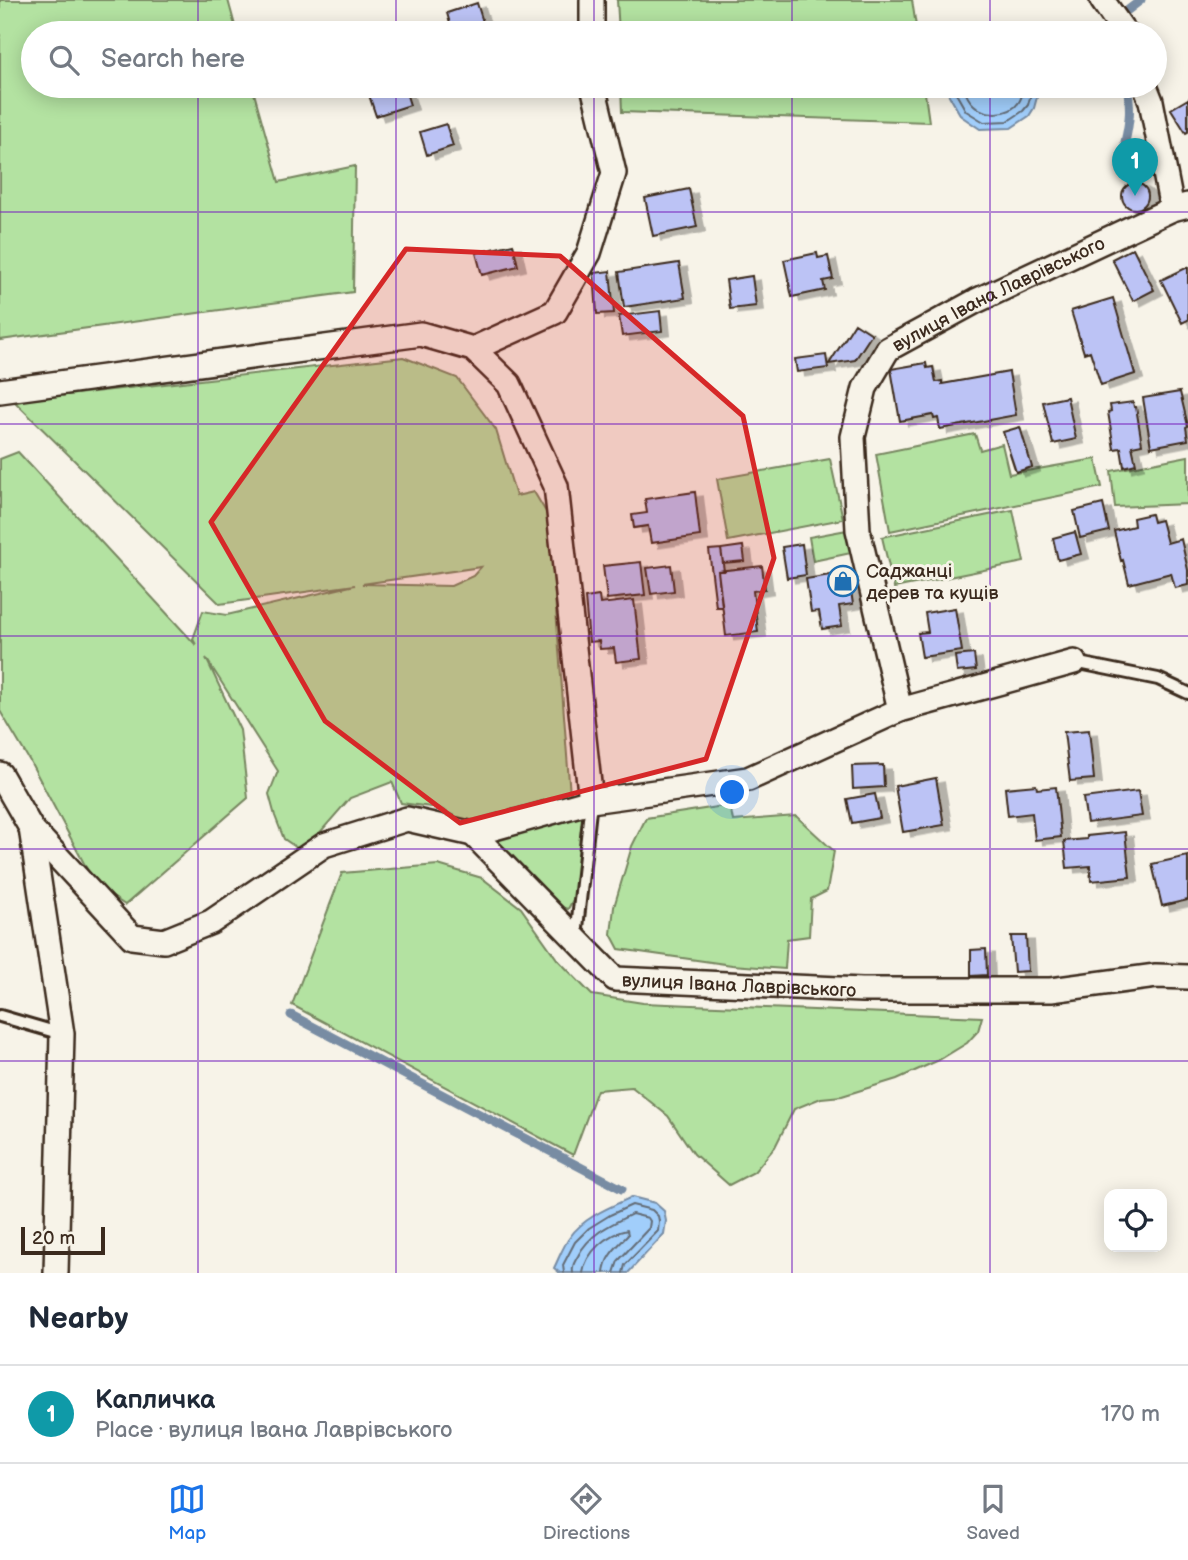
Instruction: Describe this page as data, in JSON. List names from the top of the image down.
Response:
{
  "streets": {
    "street": ["вулиця Івана Лаврівського"]
  },
  "places": {
    "shop": ["Саджанці дерев та кущів"]
  },
  "scale_bar": "20 m",
  "page": {
    "search": "Search here",
    "pins": "1",
    "scale": "20 m",
    "heading": "Nearby",
    "list": [
      {
        "mark": "1",
        "name": "Капличка",
        "note": "Place · вулиця Івана Лаврівського",
        "value": "170 m"
      }
    ],
    "nav": ["Map", "Directions", "Saved"]
  }
}
